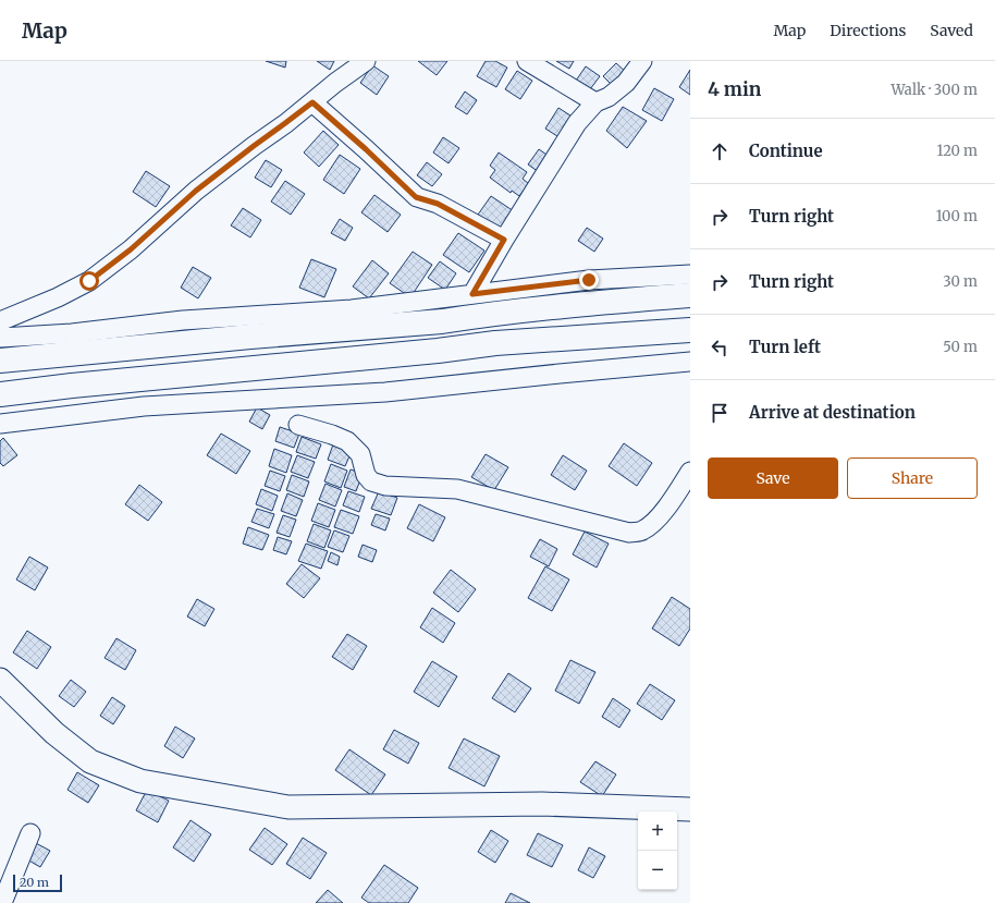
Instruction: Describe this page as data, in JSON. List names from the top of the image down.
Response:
{
  "scale_bar": "20 m",
  "page": {
    "header": "Map",
    "nav": ["Map", "Directions", "Saved"],
    "heading": ["4 min", "Walk · 300 m"],
    "list": [
      ["Continue", "120 m"],
      ["Turn right", "100 m"],
      ["Turn right", "30 m"],
      ["Turn left", "50 m"],
      "Arrive at destination"
    ],
    "buttons": ["Save", "Share"],
    "map_buttons": ["+", "−"],
    "scale": "20 m"
  }
}
